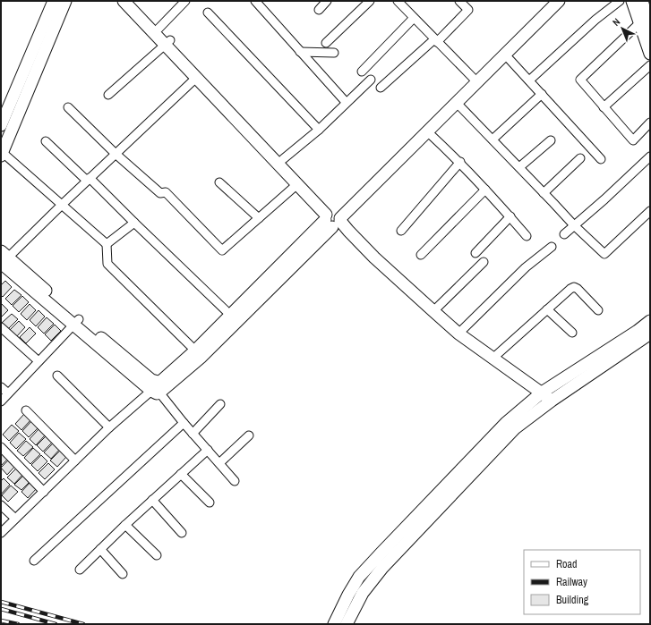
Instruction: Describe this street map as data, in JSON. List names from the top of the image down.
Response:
{
  "legend": ["Road", "Railway", "Building"],
  "north": "top left"
}
